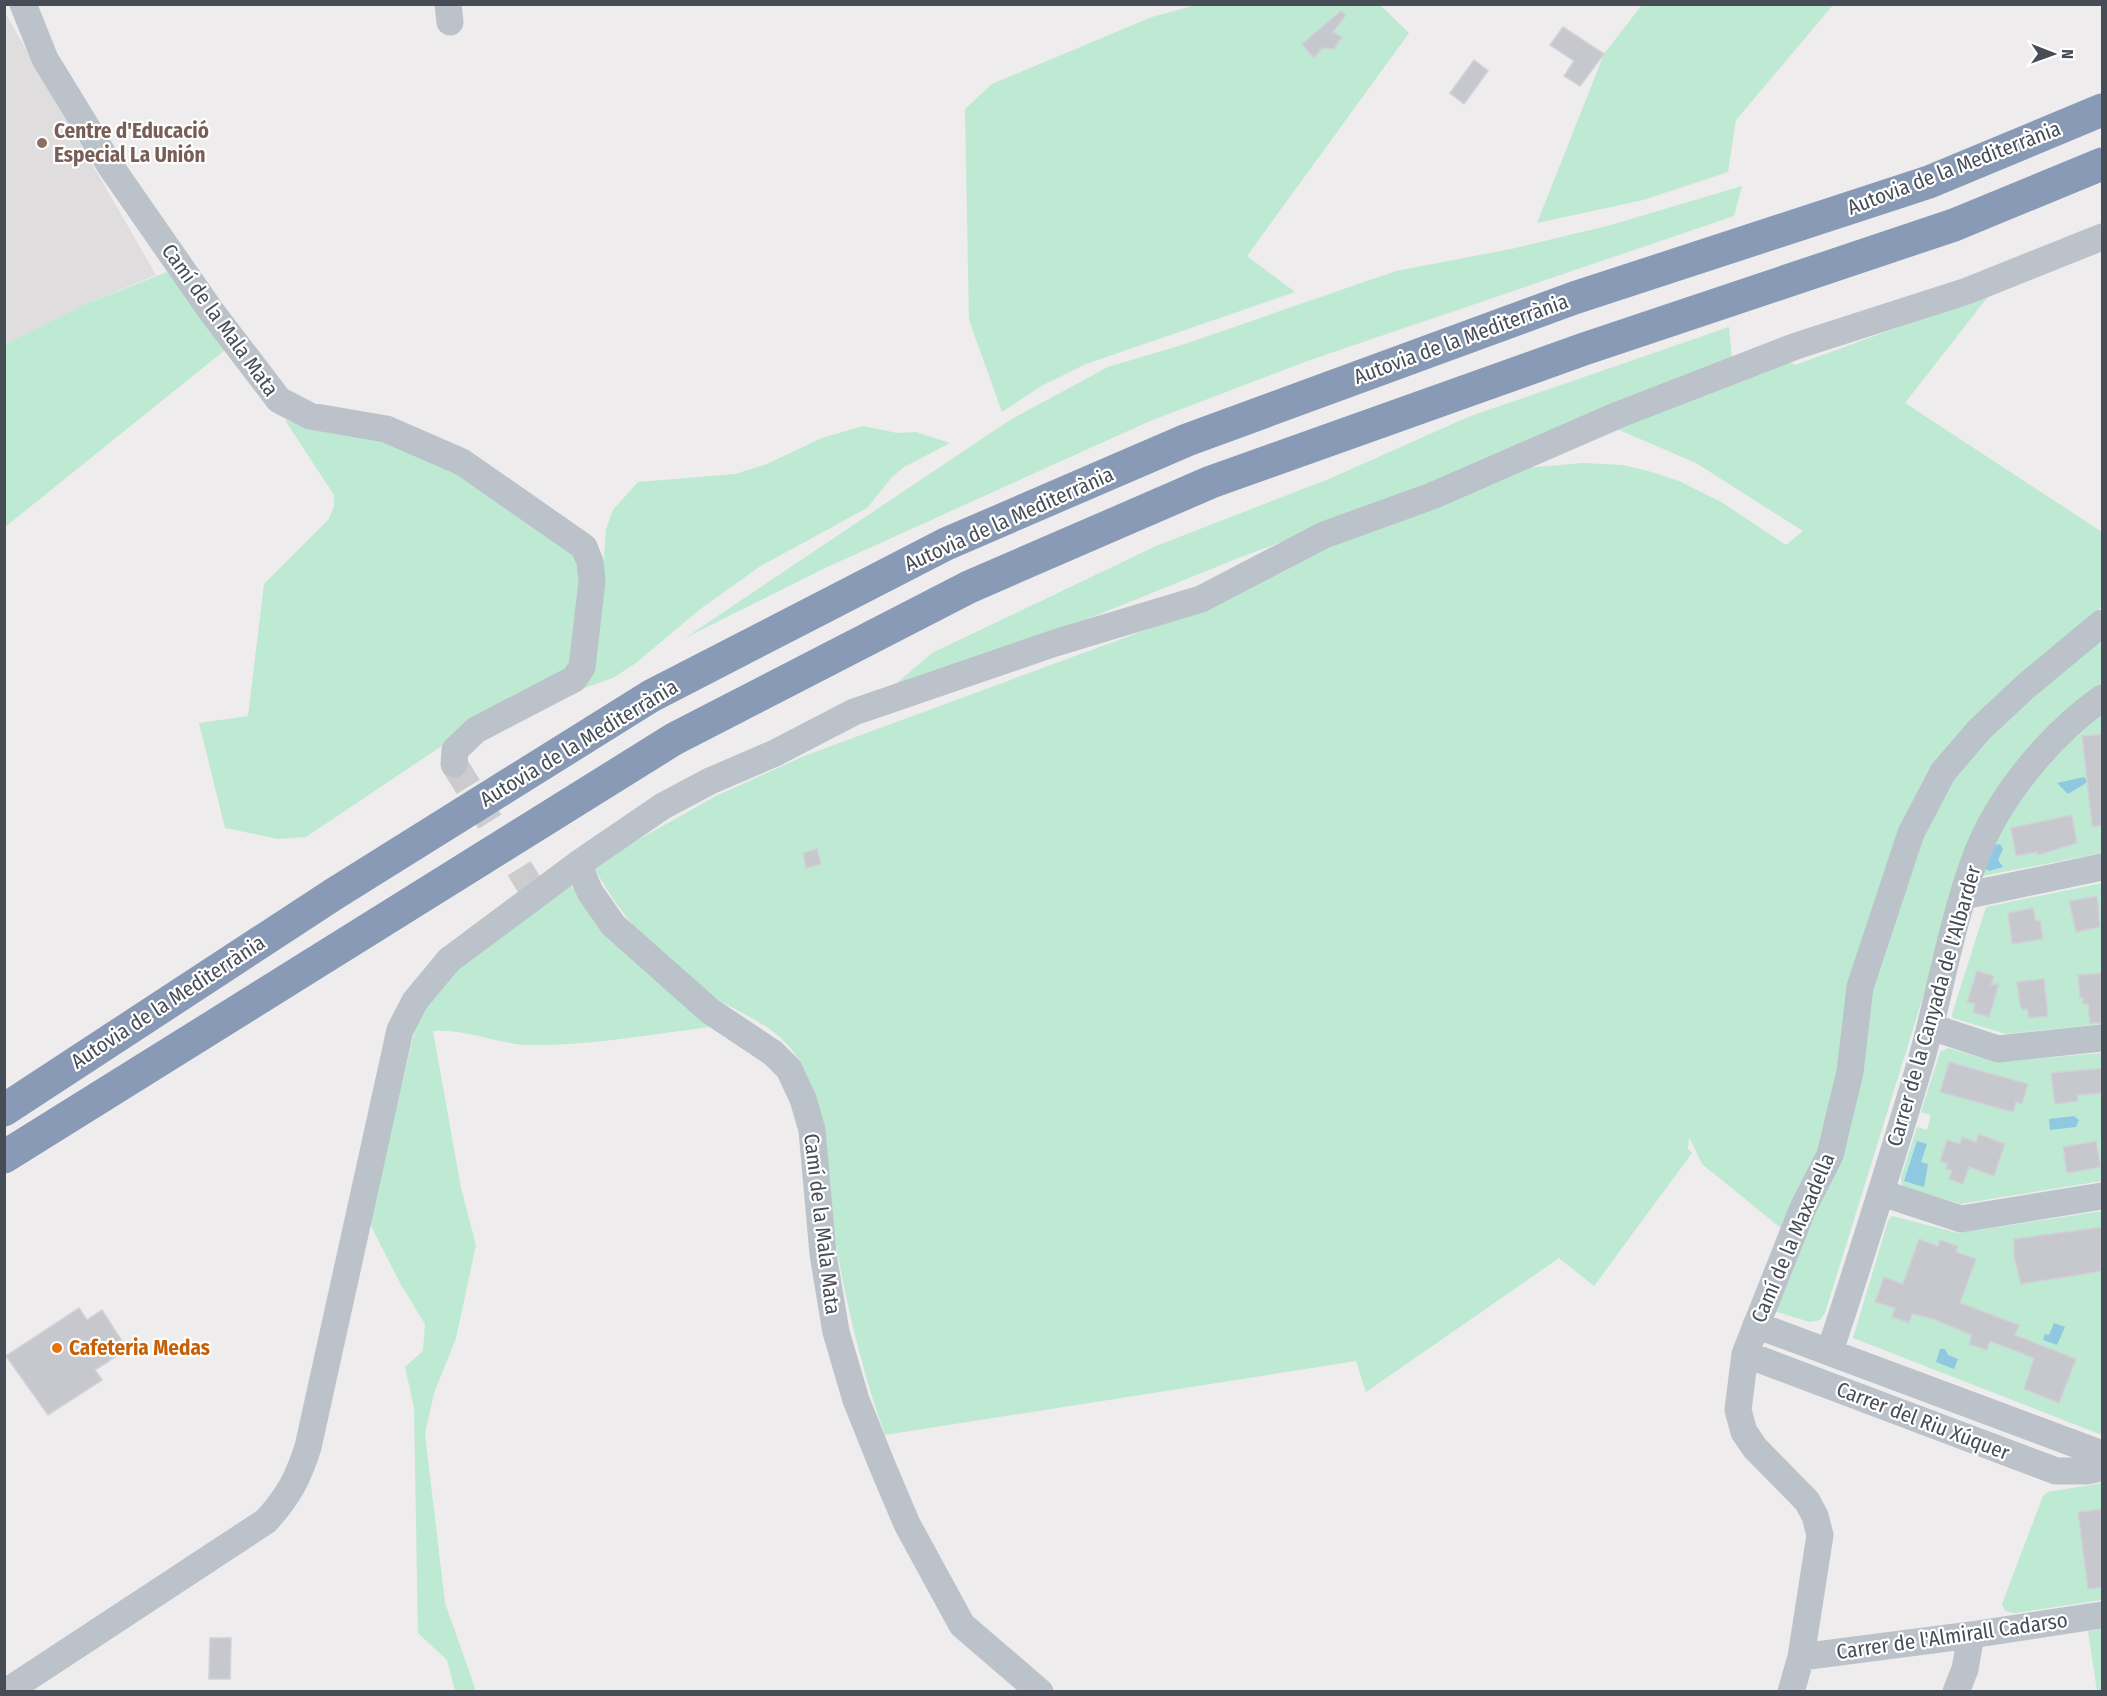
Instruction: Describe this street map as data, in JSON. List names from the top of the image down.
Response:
{
  "streets": {
    "highway": ["Autovia de la Mediterrània"],
    "street": [
      "Camí de la Mala Mata",
      "Carrer de la Canyada de l'Albarder",
      "Camí de la Maxadella",
      "Carrer del Riu Xúquer",
      "Carrer de l'Almirall Cadarso"
    ]
  },
  "crossings": [
    ["Carrer de la Canyada de l'Albarder", "Carrer del Riu Xúquer"],
    ["Camí de la Maxadella", "Carrer del Riu Xúquer"],
    ["Camí de la Maxadella", "Carrer de l'Almirall Cadarso"]
  ],
  "places": ["Centre d'Educació Especial La Unión", "Cafeteria Medas"],
  "north": "right"
}
